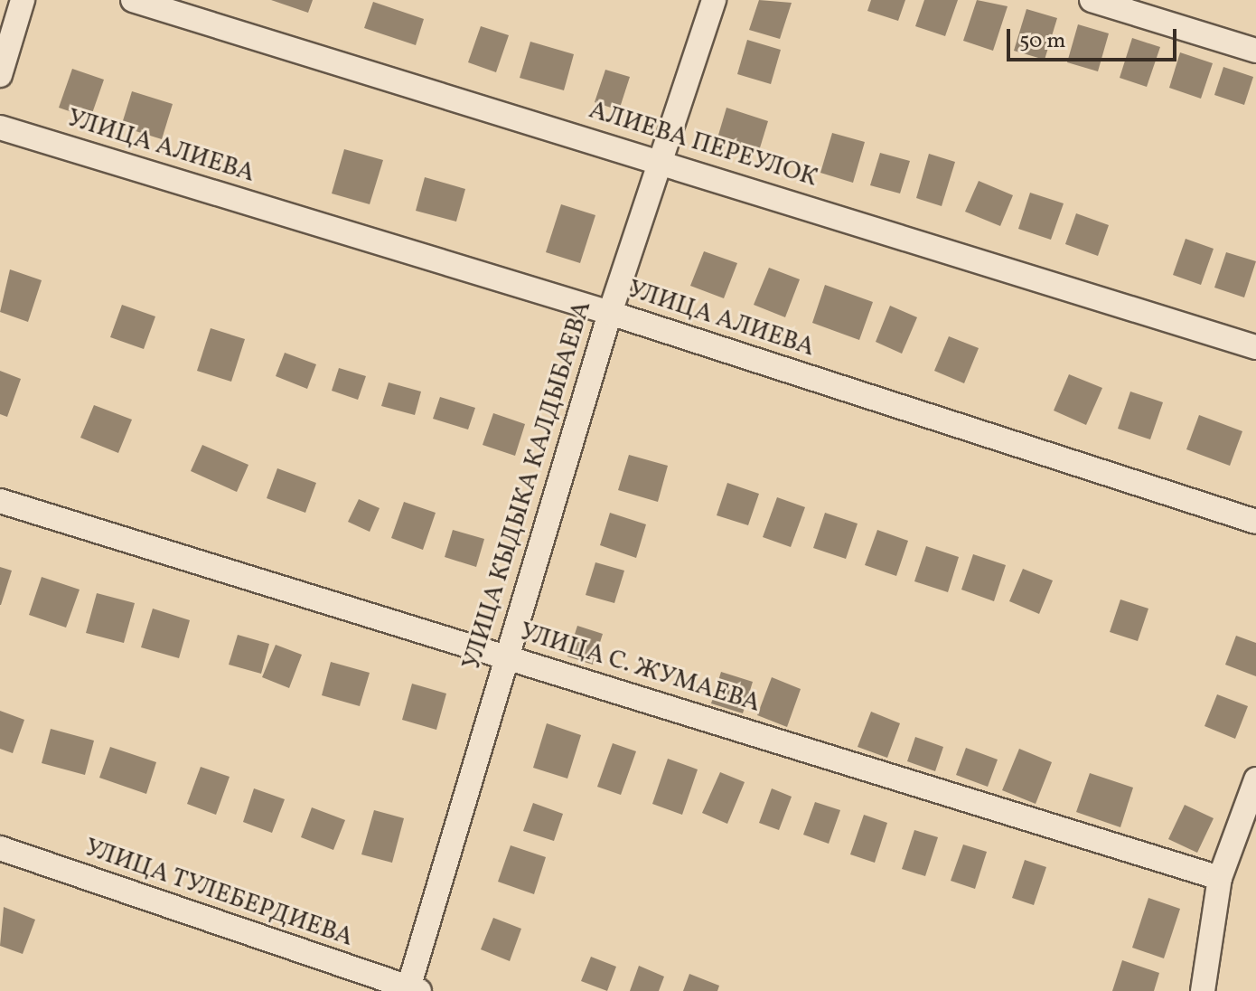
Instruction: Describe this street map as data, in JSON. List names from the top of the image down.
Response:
{
  "streets": {
    "street": [
      "АЛИЕВА ПЕРЕУЛОК",
      "УЛИЦА АЛИЕВА",
      "УЛИЦА КЫДЫКА КАЛДЫБАЕВА",
      "УЛИЦА С. ЖУМАЕВА",
      "УЛИЦА ТУЛЕБЕРДИЕВА"
    ]
  },
  "crossings": [
    ["АЛИЕВА ПЕРЕУЛОК", "УЛИЦА КЫДЫКА КАЛДЫБАЕВА"],
    ["УЛИЦА АЛИЕВА", "УЛИЦА КЫДЫКА КАЛДЫБАЕВА"],
    ["УЛИЦА КЫДЫКА КАЛДЫБАЕВА", "УЛИЦА С. ЖУМАЕВА"],
    ["УЛИЦА КЫДЫКА КАЛДЫБАЕВА", "УЛИЦА ТУЛЕБЕРДИЕВА"]
  ],
  "scale_bar": "50 m"
}
